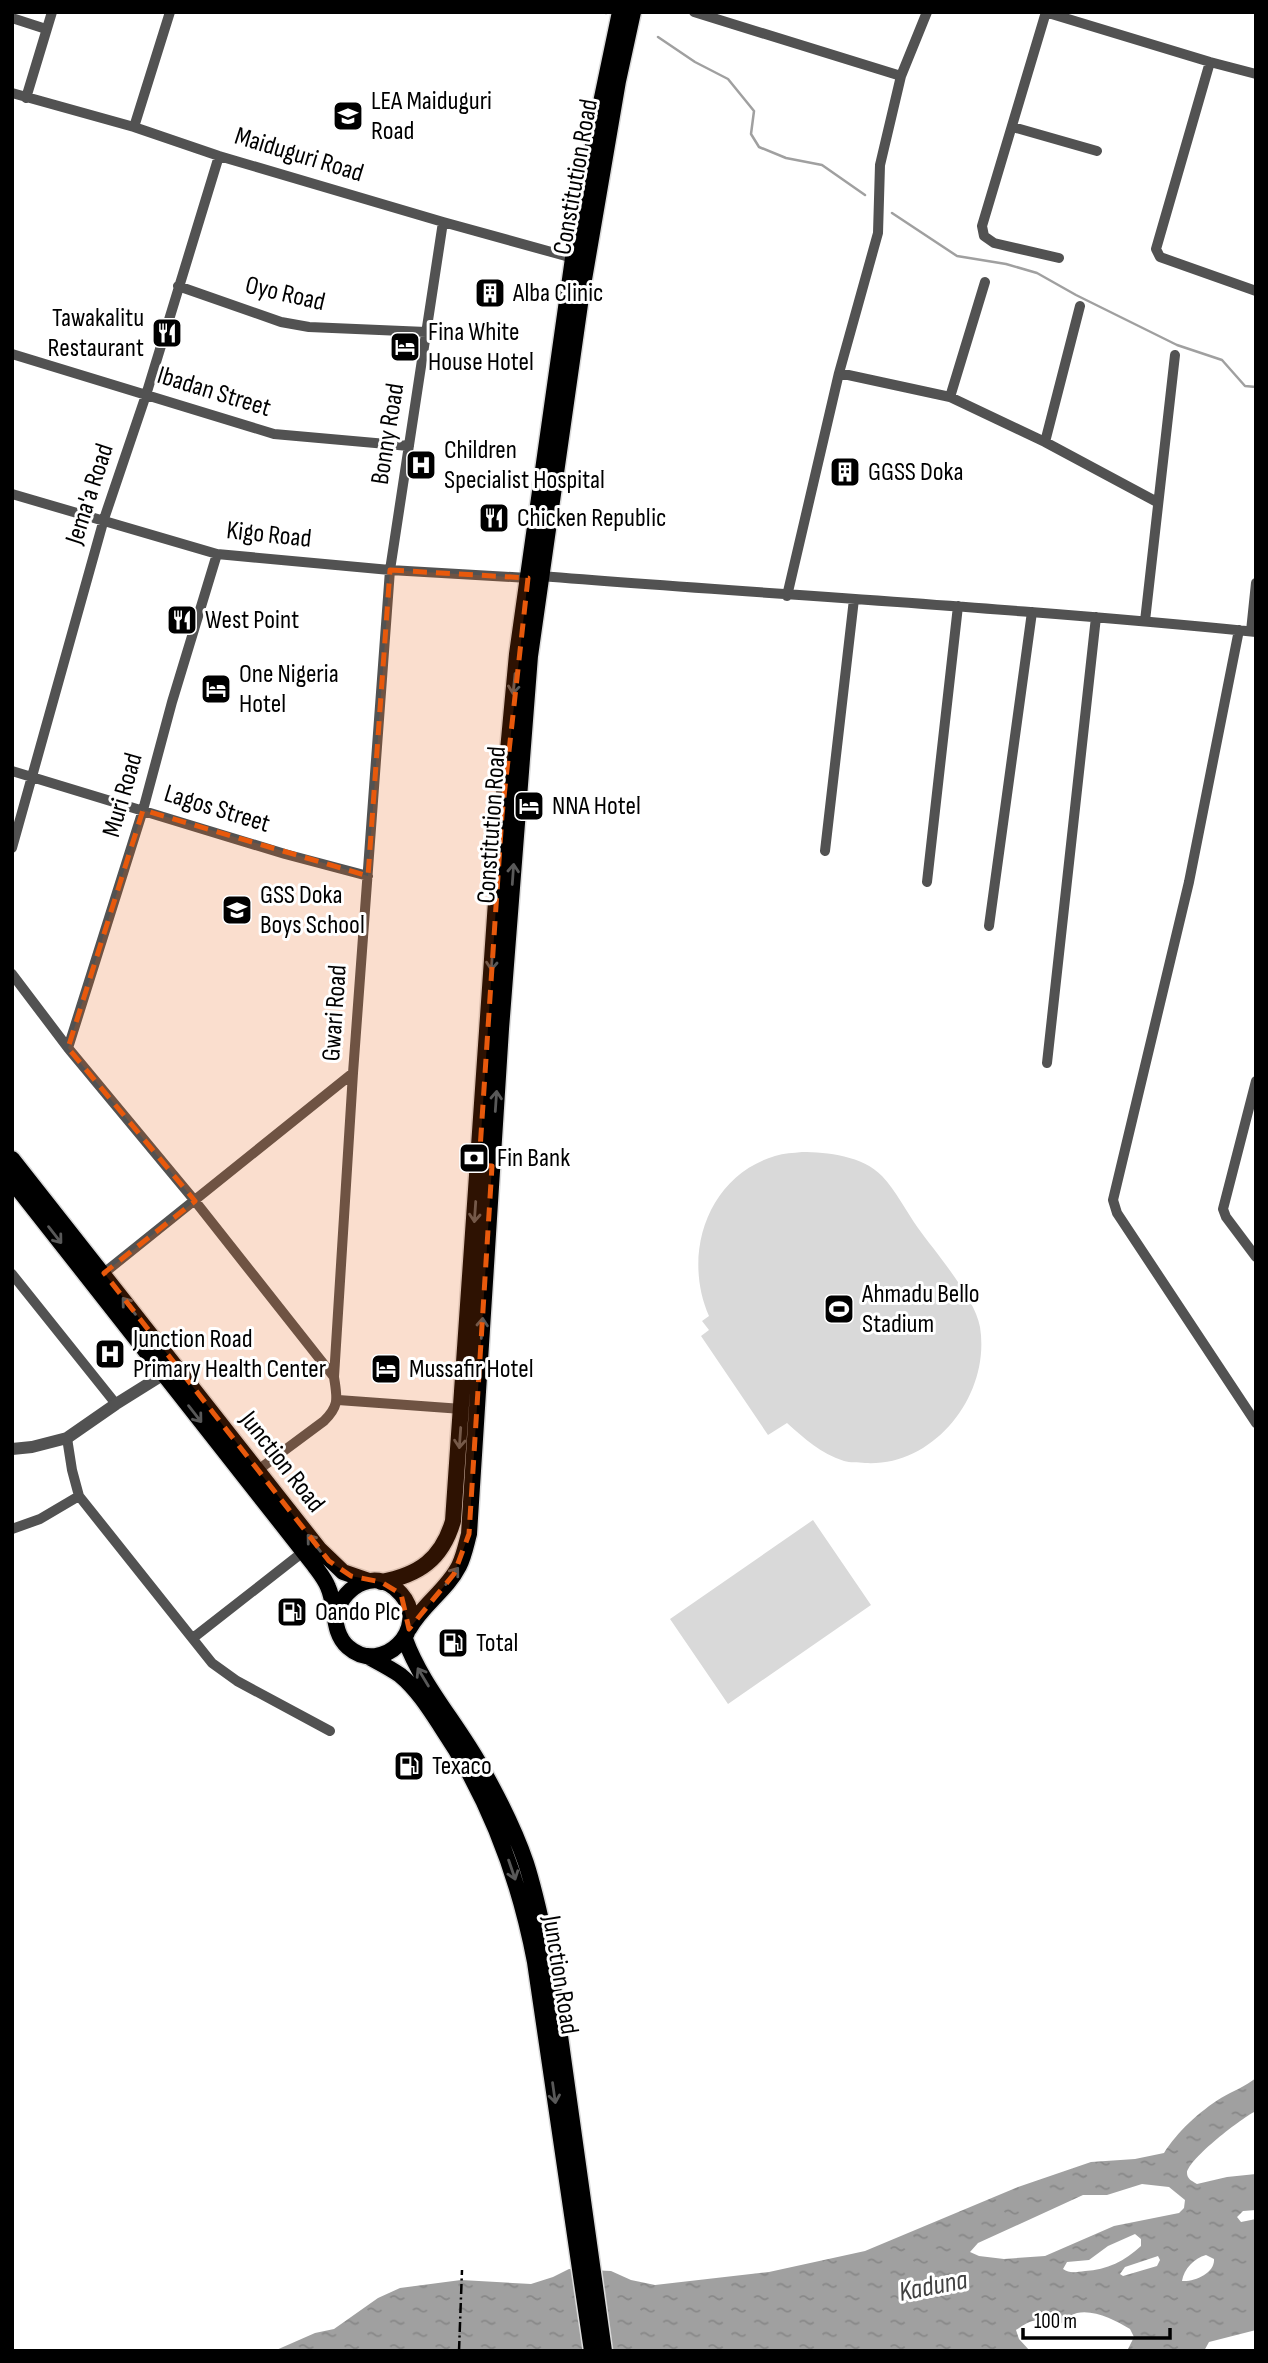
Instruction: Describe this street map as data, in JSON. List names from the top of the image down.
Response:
{
  "streets": {
    "main road": ["Constitution Road", "Junction Road"],
    "street": [
      "Maiduguri Road",
      "Oyo Road",
      "Ibadan Street",
      "Bonny Road",
      "Jema'a Road",
      "Kigo Road",
      "Muri Road",
      "Lagos Street",
      "Gwari Road"
    ]
  },
  "crossings": [
    ["Maiduguri Road", "Constitution Road"],
    ["Maiduguri Road", "Bonny Road"],
    ["Maiduguri Road", "Jema'a Road"],
    ["Constitution Road", "Kigo Road"],
    ["Constitution Road", "Junction Road"],
    ["Oyo Road", "Bonny Road"],
    ["Oyo Road", "Jema'a Road"],
    ["Ibadan Street", "Bonny Road"],
    ["Ibadan Street", "Jema'a Road"],
    ["Bonny Road", "Kigo Road"],
    ["Bonny Road", "Gwari Road"],
    ["Jema'a Road", "Kigo Road"],
    ["Jema'a Road", "Lagos Street"],
    ["Kigo Road", "Muri Road"],
    ["Kigo Road", "Gwari Road"],
    ["Muri Road", "Lagos Street"],
    ["Muri Road", "Gwari Road"],
    ["Lagos Street", "Gwari Road"]
  ],
  "water": ["Kaduna"],
  "places": {
    "school or university": ["LEA Maiduguri Road", "GSS Doka Boys School"],
    "building": ["Alba Clinic", "GGSS Doka"],
    "restaurant": ["Tawakalitu Restaurant", "Chicken Republic", "West Point"],
    "hotel": [
      "Fina White House Hotel",
      "One Nigeria Hotel",
      "NNA Hotel",
      "Mussafir Hotel"
    ],
    "hospital": ["Children Specialist Hospital", "Junction Road Primary Health Center"],
    "bank": ["Fin Bank"],
    "sports": ["Ahmadu Bello Stadium"],
    "fuel station": ["Oando Plc", "Total", "Texaco"]
  },
  "scale_bar": "100 m"
}
